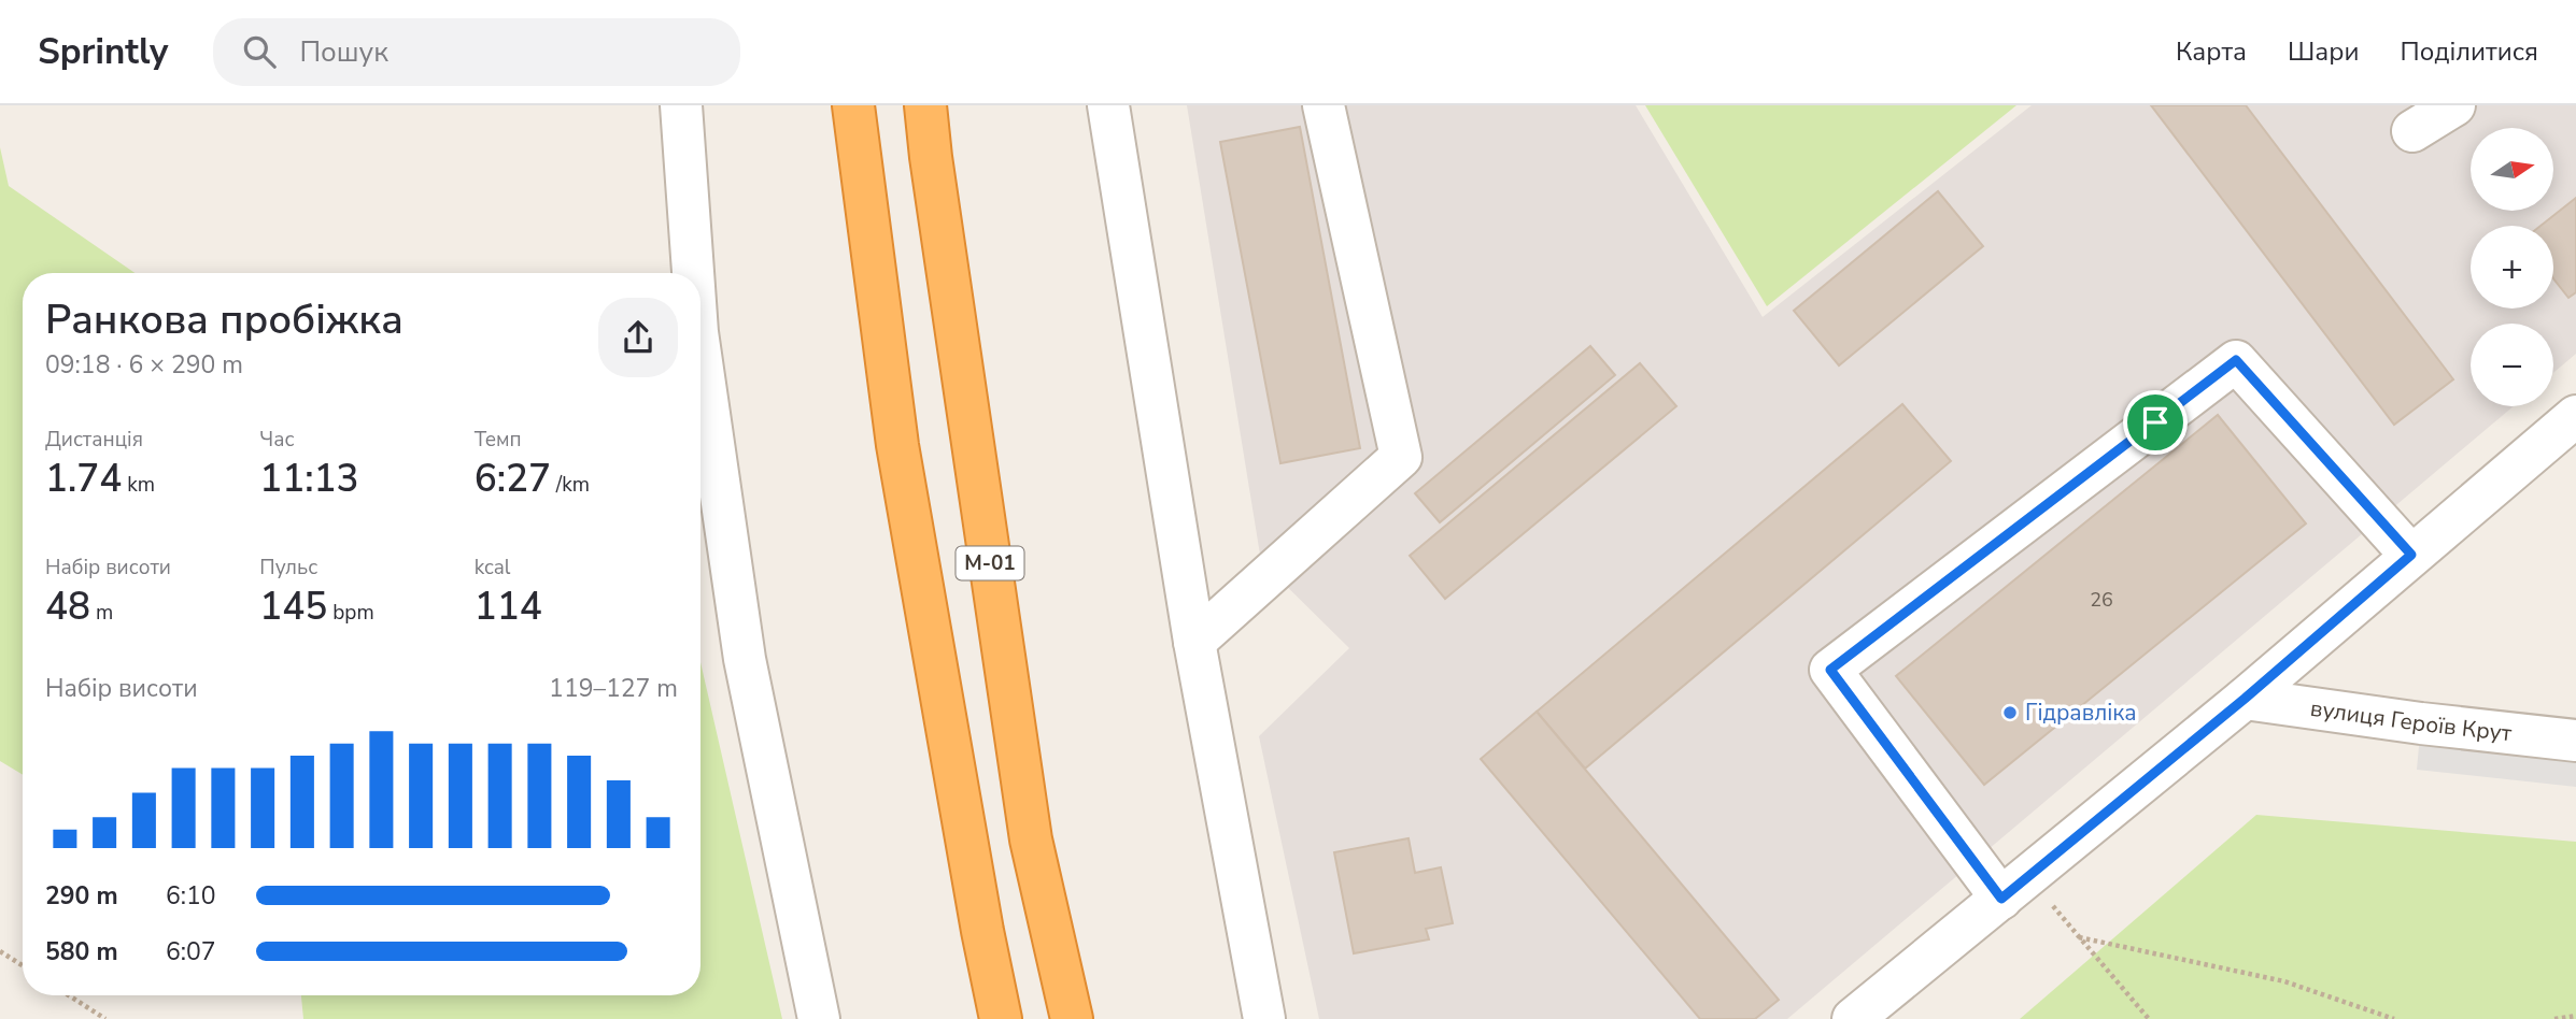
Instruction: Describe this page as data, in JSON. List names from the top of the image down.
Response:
{
  "streets": {
    "highway": ["М-01"],
    "street": ["вулиця Героїв Крут"]
  },
  "places": ["Гідравліка"],
  "house_numbers": ["26"],
  "north": "right",
  "page": {
    "header": "Sprintly",
    "search": "Пошук",
    "nav": ["Карта", "Шари", "Поділитися"],
    "map_buttons": ["+", "−"],
    "heading": ["Ранкова пробіжка", "09:18 · 6 × 290 m"],
    "stats": [
      ["Дистанція", "1.74 km"],
      ["Час", "11:13"],
      ["Темп", "6:27 /km"],
      ["Набір висоти", "48 m"],
      ["Пульс", "145 bpm"],
      ["kcal", "114"]
    ],
    "chart": ["Набір висоти", "119–127 m"],
    "list": [
      {
        "name": "290 m",
        "note": "6:10"
      },
      {
        "name": "580 m",
        "note": "6:07"
      }
    ]
  }
}
